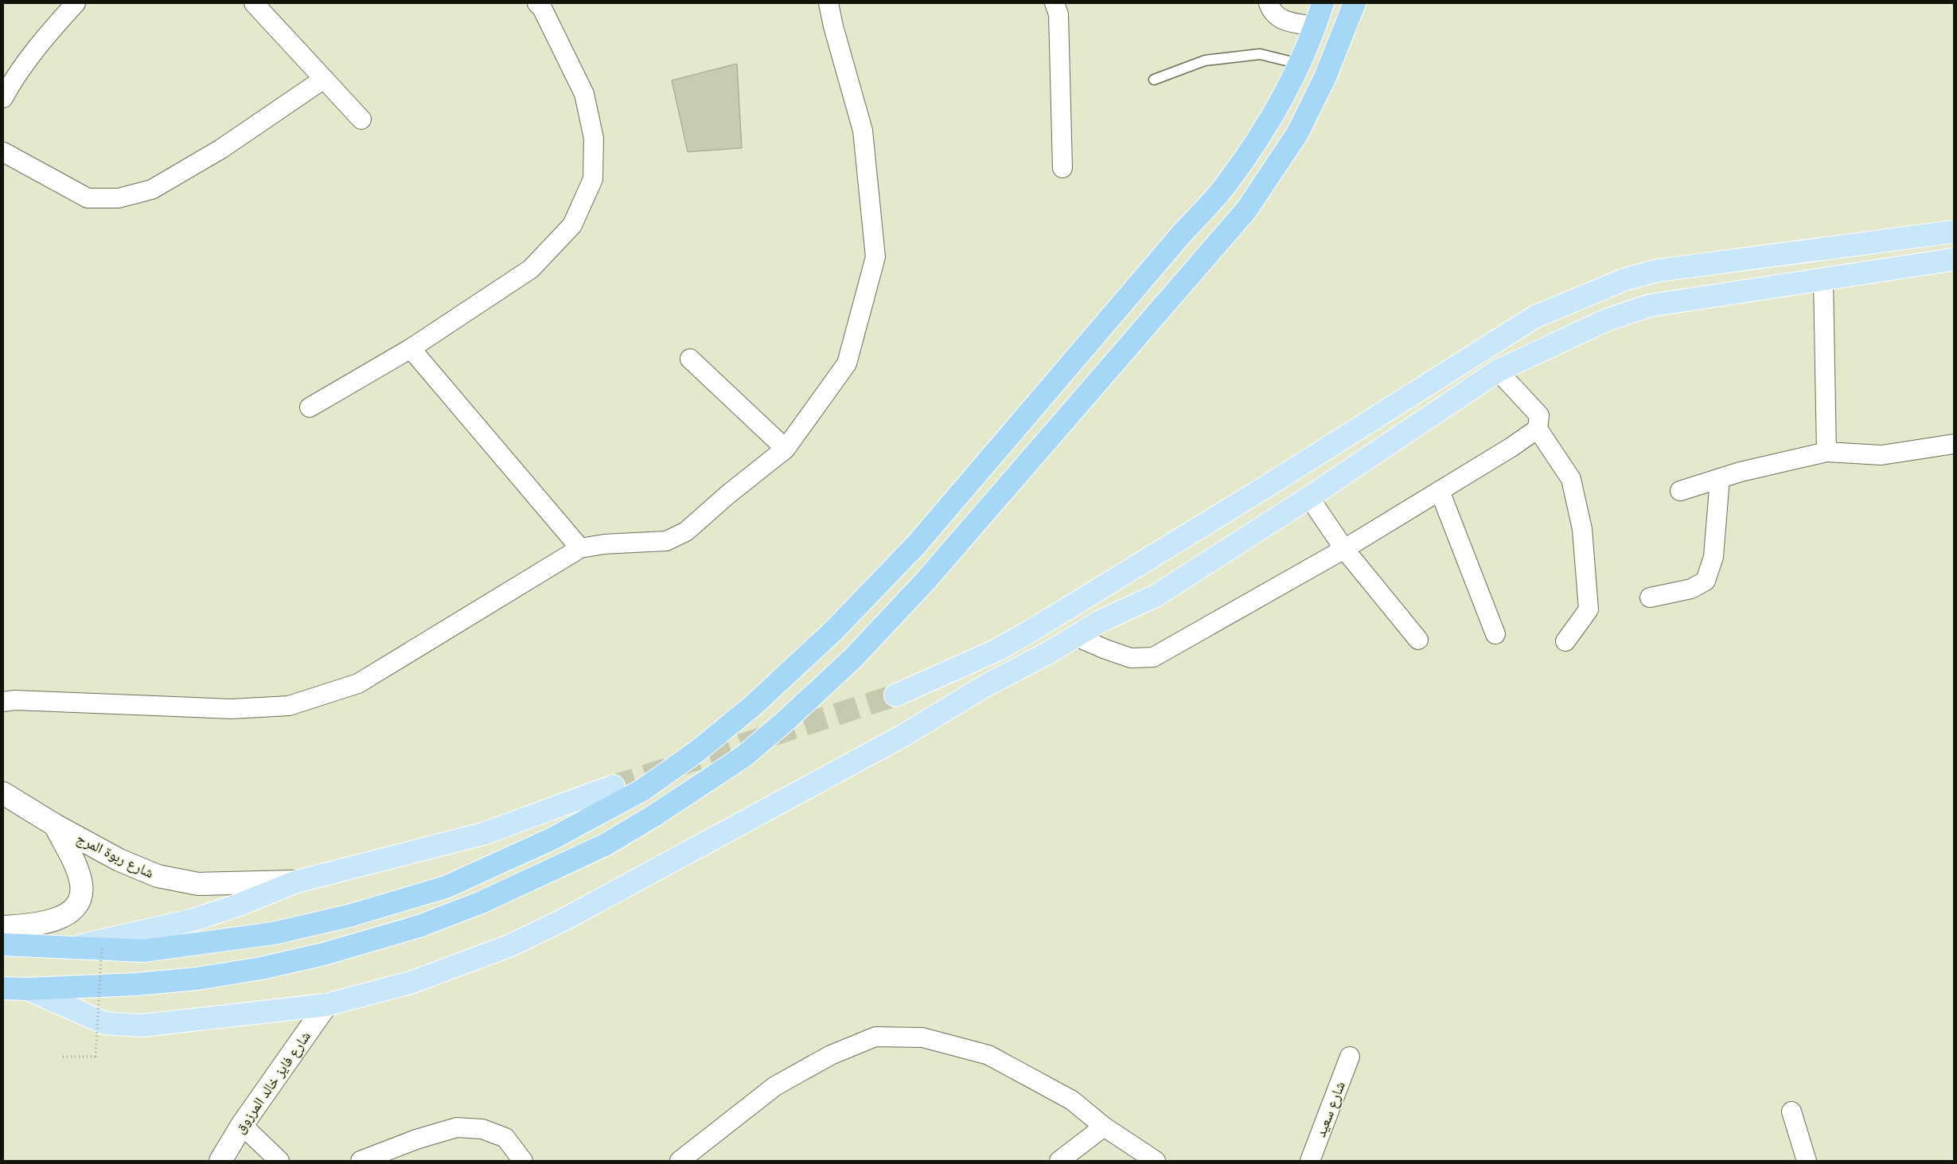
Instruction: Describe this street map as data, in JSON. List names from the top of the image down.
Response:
{
  "streets": {
    "street": ["شارع ربوة المرج", "شارع فايز خالد المرزوق", "شارع سعيد"]
  }
}
